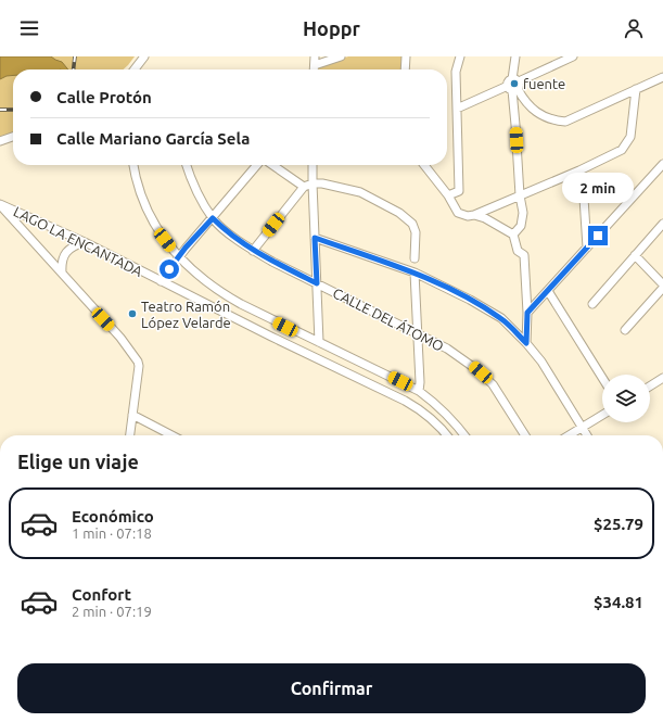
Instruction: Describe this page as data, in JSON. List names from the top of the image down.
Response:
{
  "streets": {
    "street": ["LAGO LA ENCANTADA", "CALLE DEL ÁTOMO"]
  },
  "places": ["fuente", "Teatro Ramón López Velarde"],
  "page": {
    "header": "Hoppr",
    "banner": ["Calle Protón", "Calle Mariano García Sela"],
    "bubble": "2 min",
    "heading": "Elige un viaje",
    "list": [
      {
        "name": "Económico",
        "note": "1 min · 07:18",
        "value": "$25.79"
      },
      {
        "name": "Confort",
        "note": "2 min · 07:19",
        "value": "$34.81"
      }
    ],
    "buttons": "Confirmar"
  }
}
